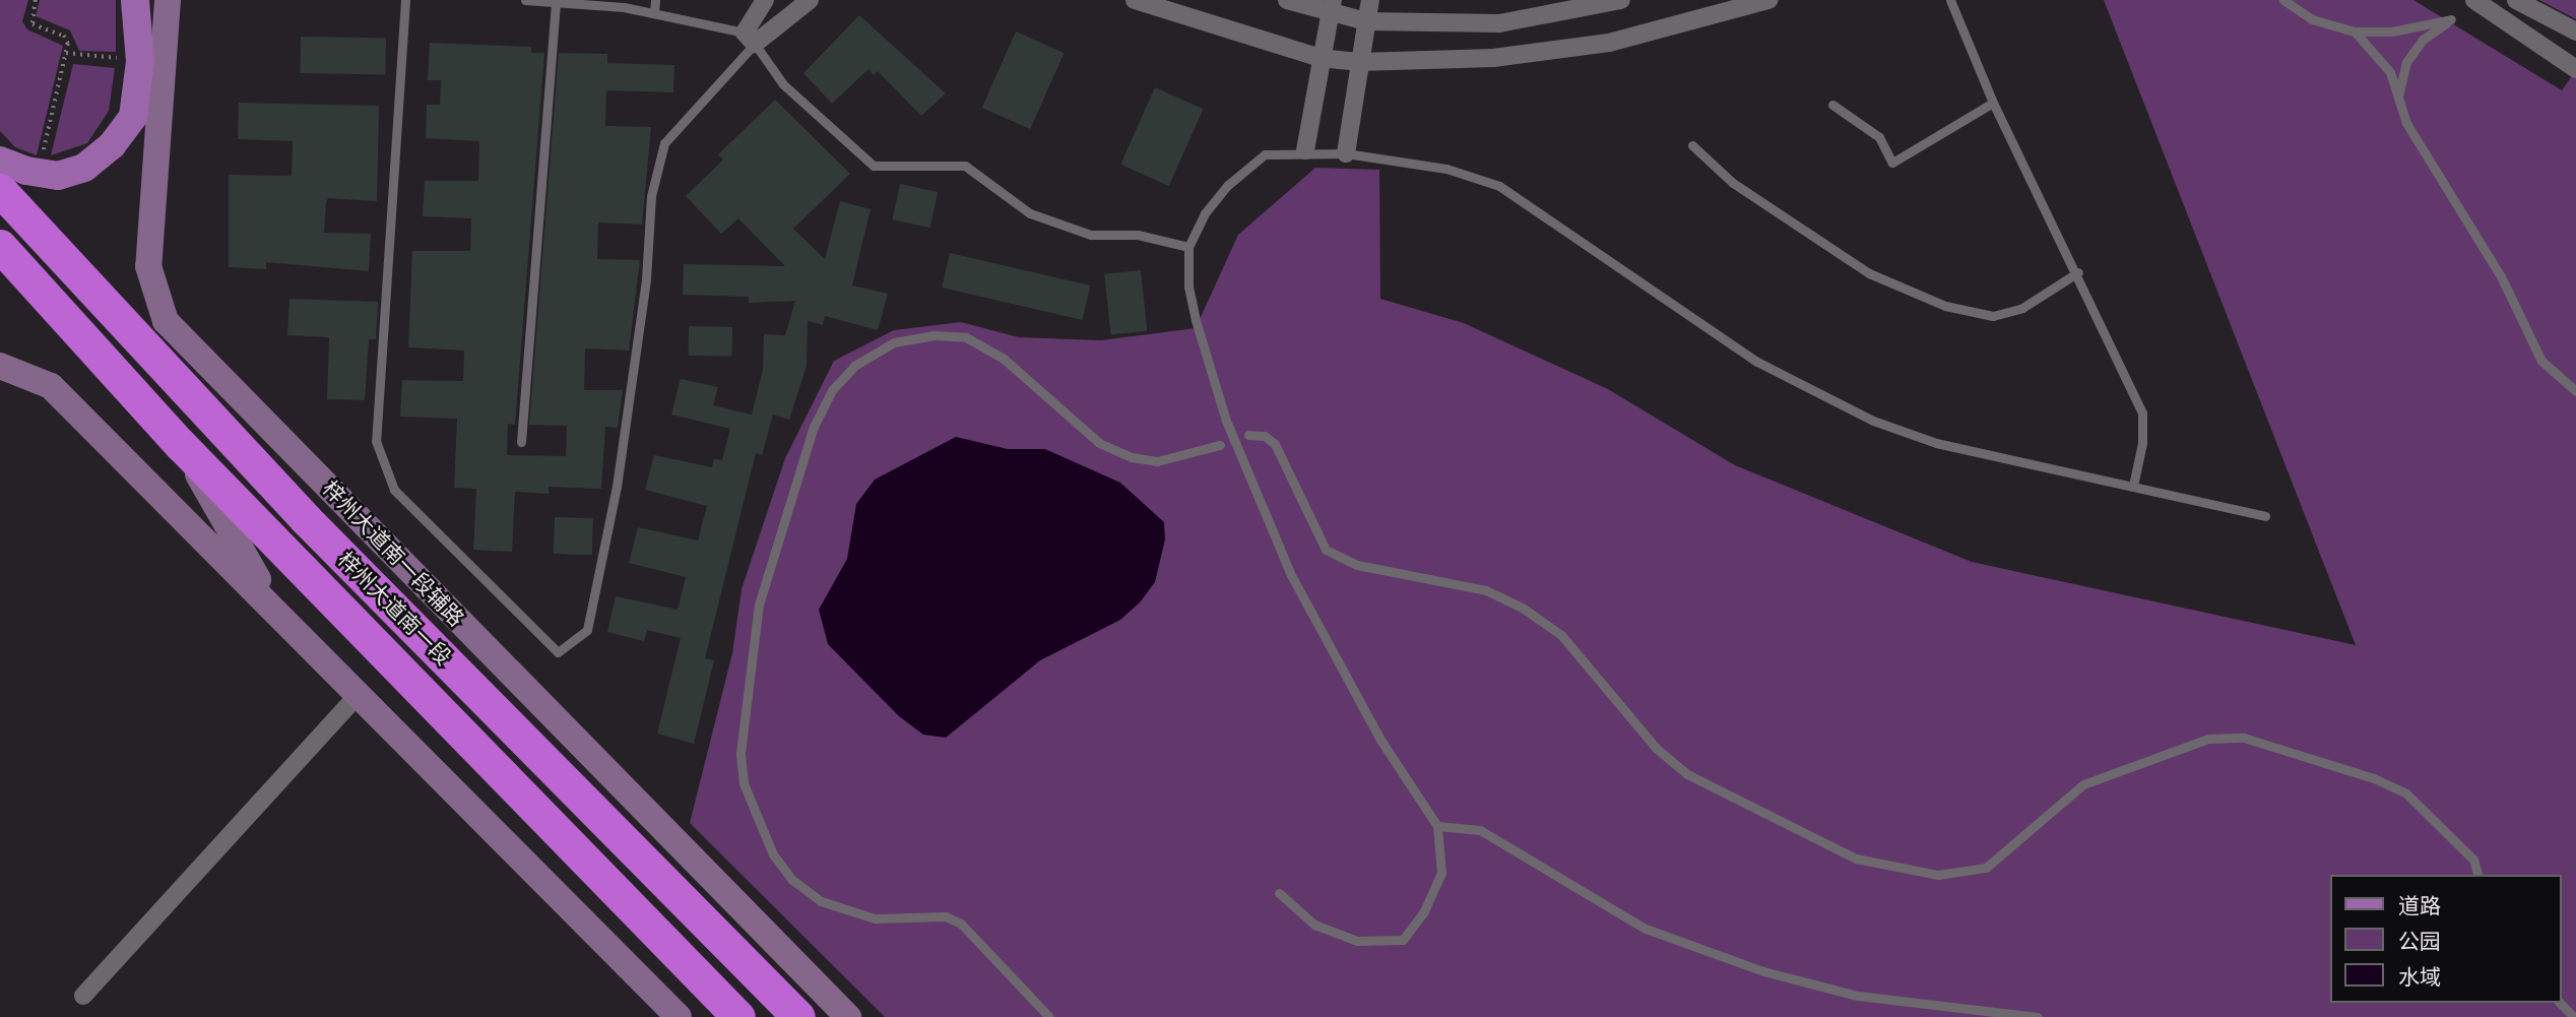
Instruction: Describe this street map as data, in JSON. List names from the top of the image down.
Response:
{
  "streets": {
    "highway": ["梓州大道南一段"],
    "main road": ["梓州大道南一段辅路"]
  },
  "legend": ["道路", "公园", "水域"]
}
